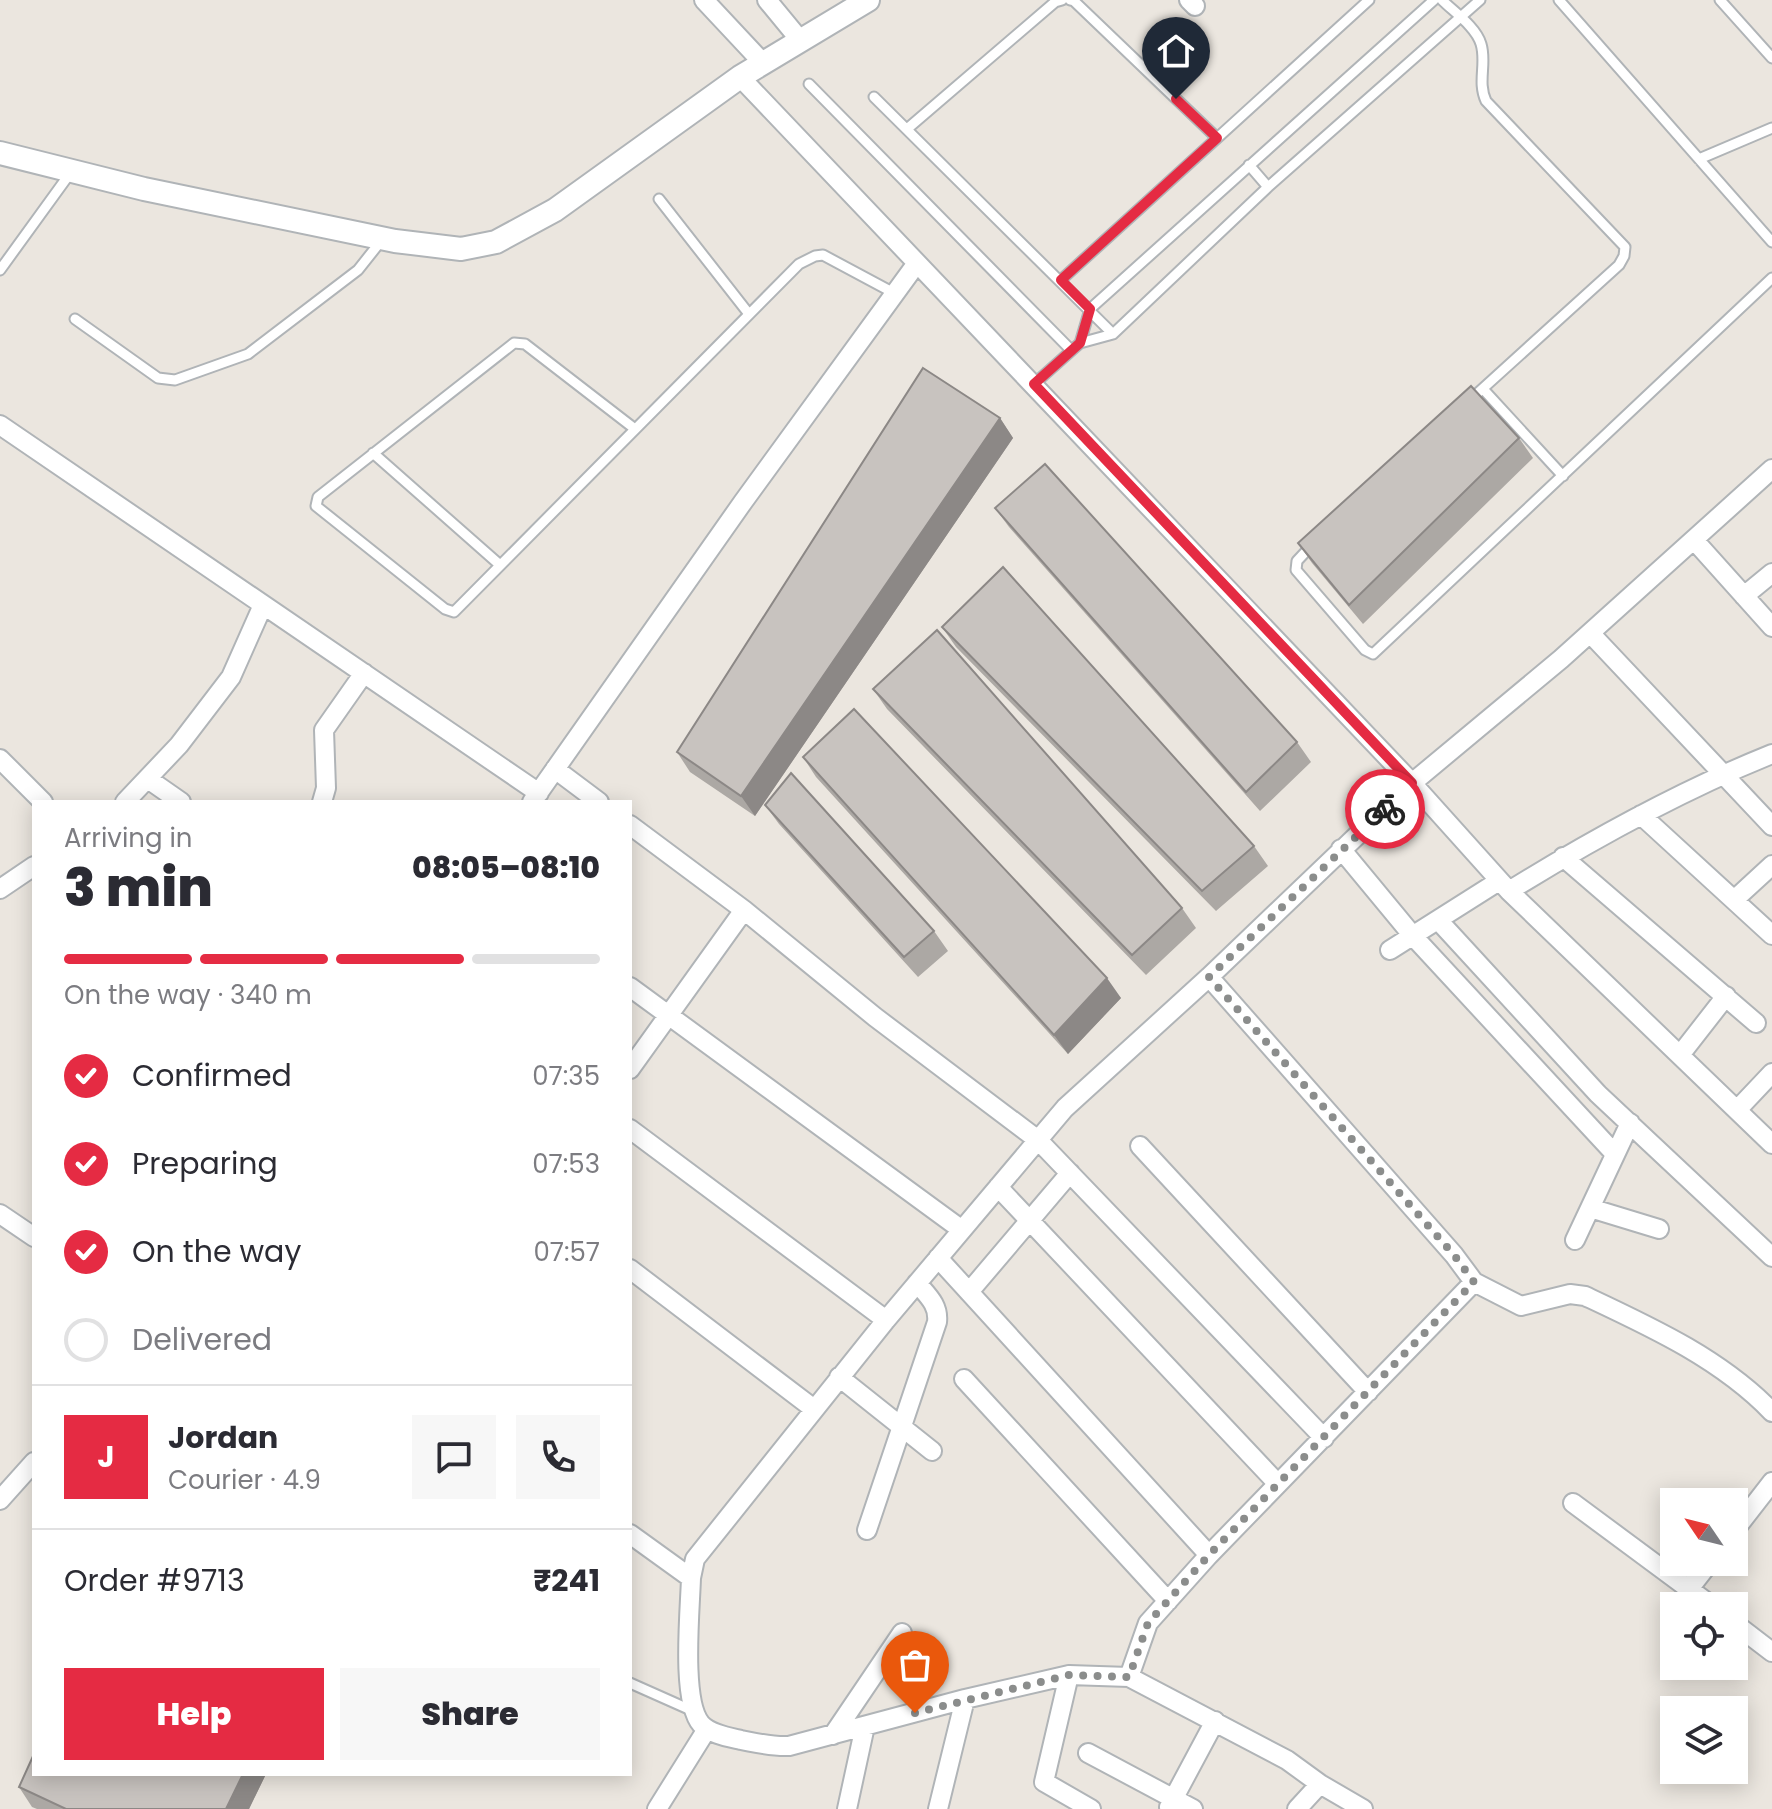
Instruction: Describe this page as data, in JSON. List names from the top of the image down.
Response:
{
  "north": "top left",
  "page": {
    "heading": ["3 min", "Arriving in", "08:05–08:10"],
    "panel": [
      "Jordan",
      "Courier · 4.9",
      "Order #9713",
      "₹241"
    ],
    "bar": "On the way · 340 m",
    "list": [
      ["Confirmed", "07:35"],
      ["Preparing", "07:53"],
      ["On the way", "07:57"],
      "Delivered"
    ],
    "round": "J",
    "buttons": ["Help", "Share"]
  }
}
